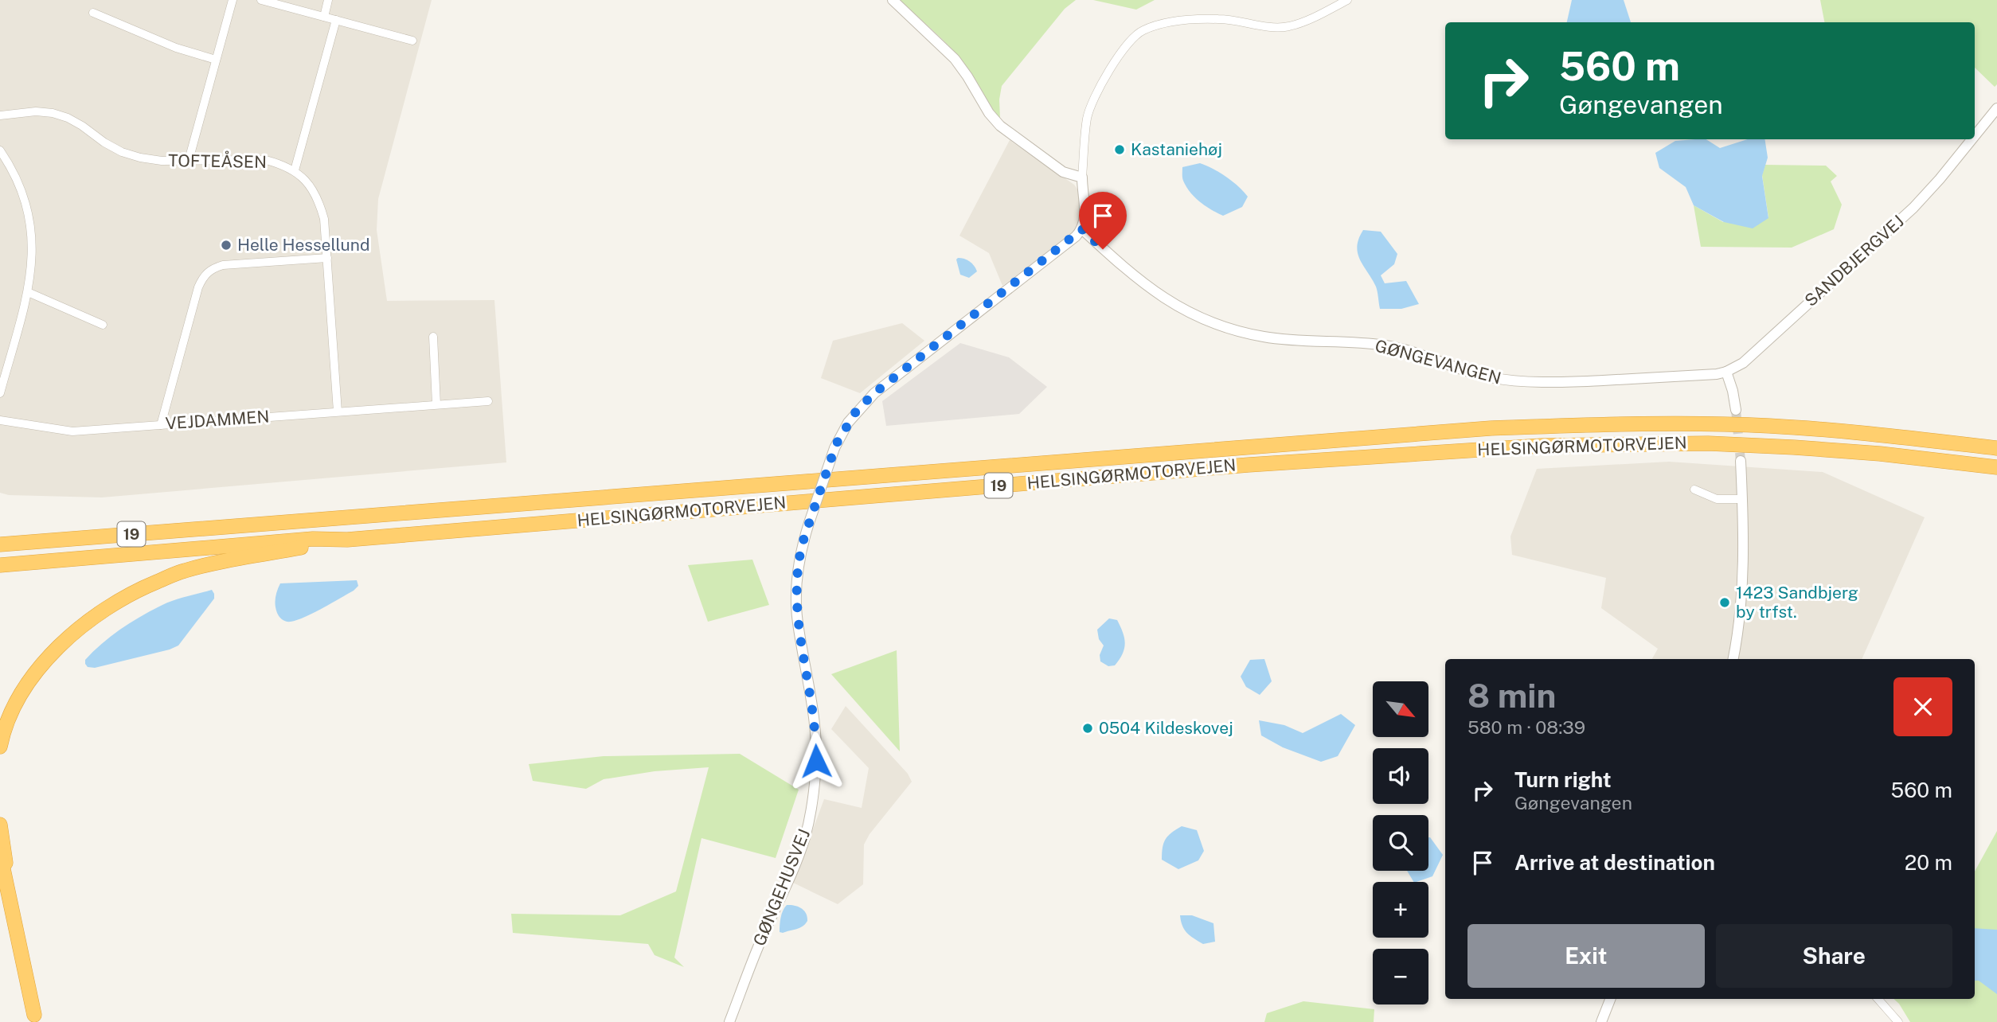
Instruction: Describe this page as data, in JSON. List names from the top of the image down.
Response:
{
  "streets": {
    "highway": ["HELSINGØRMOTORVEJEN", "19"],
    "street": [
      "TOFTEÅSEN",
      "SANDBJERGVEJ",
      "GØNGEVANGEN",
      "VEJDAMMEN",
      "GØNGEHUSVEJ"
    ]
  },
  "crossings": [
    ["TOFTEÅSEN", "VEJDAMMEN"],
    ["SANDBJERGVEJ", "GØNGEVANGEN"],
    ["GØNGEVANGEN", "GØNGEHUSVEJ"]
  ],
  "places": [
    "Kastaniehøj",
    "Helle Hessellund",
    "1423 Sandbjerg by trfst.",
    "0504 Kildeskovej"
  ],
  "north": "bottom right",
  "page": {
    "turn": ["560 m", "Gøngevangen"],
    "heading": ["8 min", "580 m · 08:39"],
    "map_buttons": ["+", "−"],
    "list": [
      {
        "name": "Turn right",
        "note": "Gøngevangen",
        "value": "560 m"
      },
      {
        "name": "Arrive at destination",
        "value": "20 m"
      }
    ],
    "buttons": ["Exit", "Share"]
  }
}
